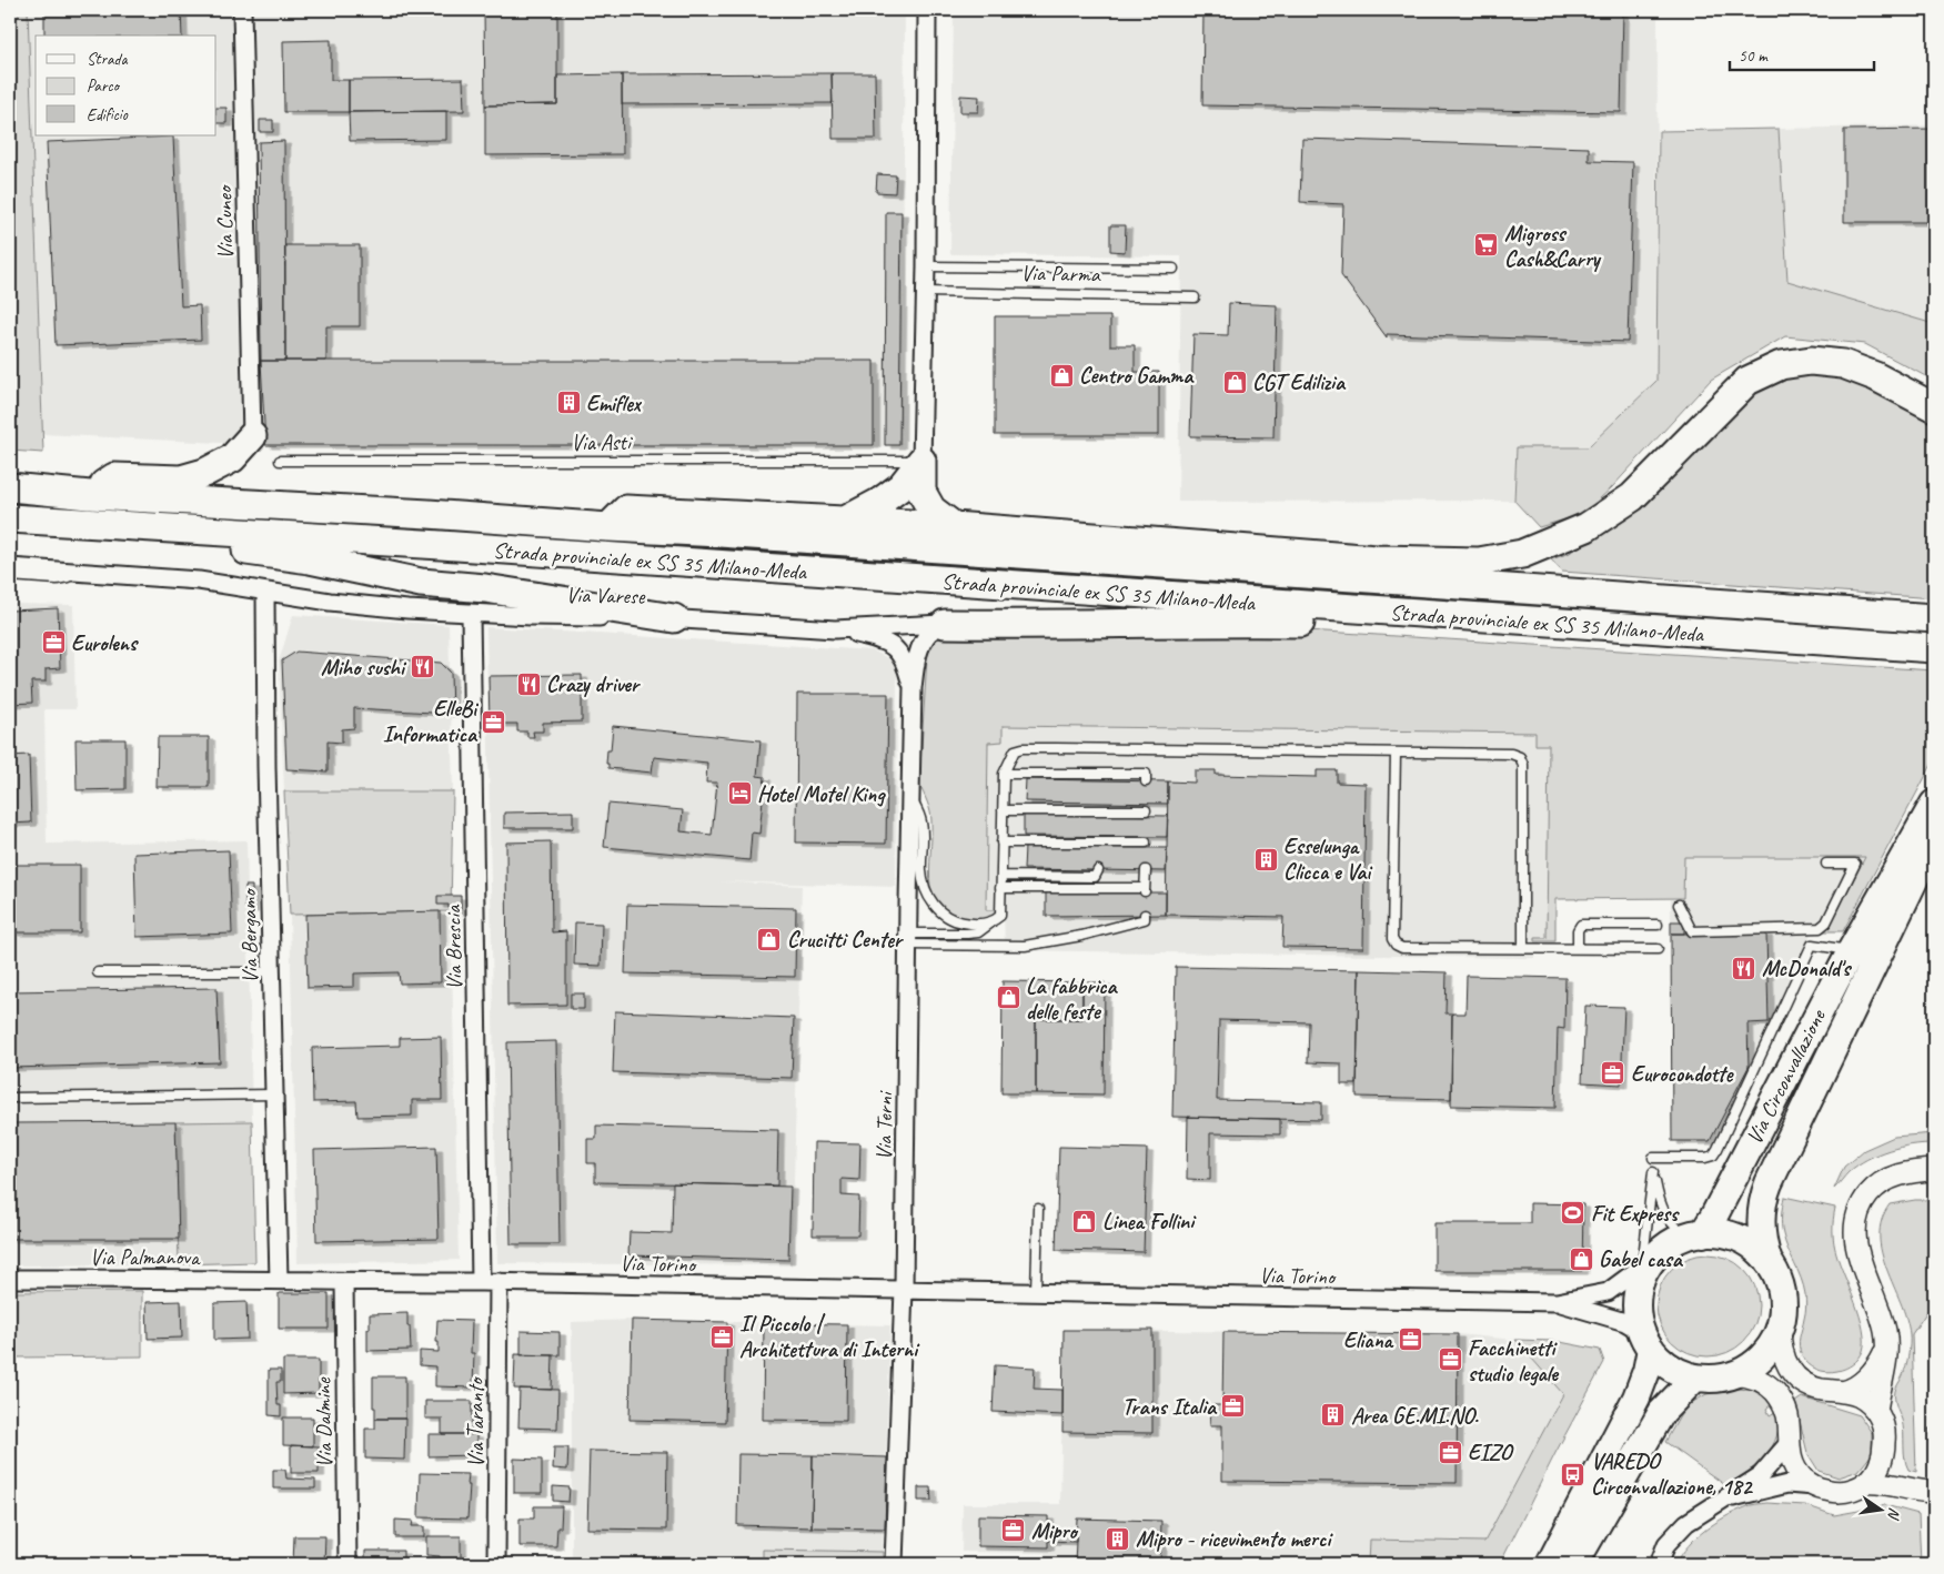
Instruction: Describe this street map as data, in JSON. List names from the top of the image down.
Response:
{
  "streets": {
    "highway": ["Strada provinciale ex SS 35 Milano-Meda"],
    "main road": ["Via Circonvallazione"],
    "street": [
      "Via Cuneo",
      "Via Varese",
      "Via Bergamo",
      "Via Brescia",
      "Via Terni",
      "Via Palmanova",
      "Via Torino",
      "Via Dalmine",
      "Via Taranto"
    ],
    "lane": ["Via Parma", "Via Asti"]
  },
  "crossings": [
    ["Via Varese", "Via Bergamo"],
    ["Via Varese", "Via Brescia"],
    ["Via Bergamo", "Via Palmanova"],
    ["Via Bergamo", "Via Torino"],
    ["Via Brescia", "Via Torino"],
    ["Via Circonvallazione", "Via Torino"],
    ["Via Terni", "Via Torino"],
    ["Via Palmanova", "Via Torino"],
    ["Via Torino", "Via Dalmine"],
    ["Via Torino", "Via Taranto"]
  ],
  "places": {
    "supermarket": ["Migross Cash&Carry"],
    "shop": [
      "Centro Gamma",
      "CGT Edilizia",
      "Crucitti Center",
      "La fabbrica delle feste",
      "Linea Follini",
      "Gabel casa"
    ],
    "building": [
      "Emiflex",
      "Esselunga Clicca e Vai",
      "Area GE.MI.NO.",
      "Mipro - ricevimento merci"
    ],
    "office": [
      "Eurolens",
      "ElleBi Informatica",
      "Eurocondotte",
      "Il Piccolo | Architettura di Interni",
      "Eliana",
      "Facchinetti studio legale",
      "Trans Italia",
      "EIZO",
      "Mipro"
    ],
    "restaurant": ["Miho sushi", "Crazy driver", "McDonald's"],
    "hotel": ["Hotel Motel King"],
    "sports": ["Fit Express"],
    "bus stop": ["VAREDO Circonvallazione, 182"]
  },
  "legend": ["Strada", "Parco", "Edificio"],
  "scale_bar": "50 m",
  "north": "right"
}
